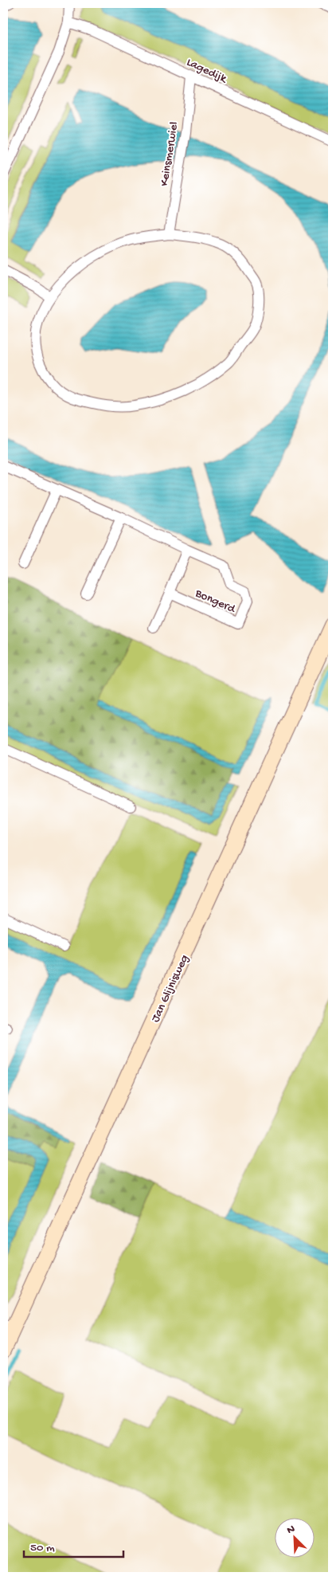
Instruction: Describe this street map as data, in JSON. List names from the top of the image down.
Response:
{
  "streets": {
    "street": [
      "Lagedijk",
      "Keinsmerwiel",
      "Bongerd",
      "Jan Glijnisweg"
    ]
  },
  "crossings": [
    ["Lagedijk", "Keinsmerwiel"]
  ],
  "scale_bar": "50 m",
  "north": "top left"
}
